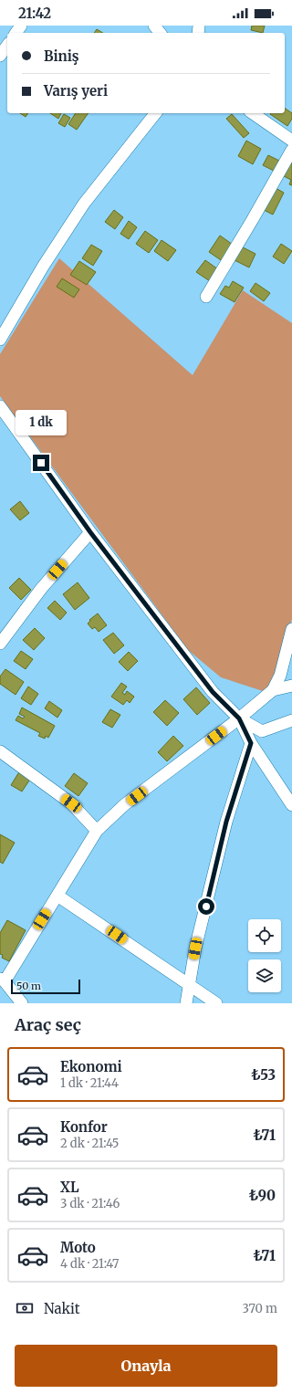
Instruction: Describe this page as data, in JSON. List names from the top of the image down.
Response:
{
  "scale_bar": "50 m",
  "page": {
    "status": "21:42",
    "banner": ["Biniş", "Varış yeri"],
    "bubble": "1 dk",
    "scale": "50 m",
    "heading": "Araç seç",
    "list": [
      {
        "name": "Ekonomi",
        "note": "1 dk · 21:44",
        "value": "₺53"
      },
      {
        "name": "Konfor",
        "note": "2 dk · 21:45",
        "value": "₺71"
      },
      {
        "name": "XL",
        "note": "3 dk · 21:46",
        "value": "₺90"
      },
      {
        "name": "Moto",
        "note": "4 dk · 21:47",
        "value": "₺71"
      }
    ],
    "pay": ["Nakit", "370 m"],
    "buttons": "Onayla"
  }
}
